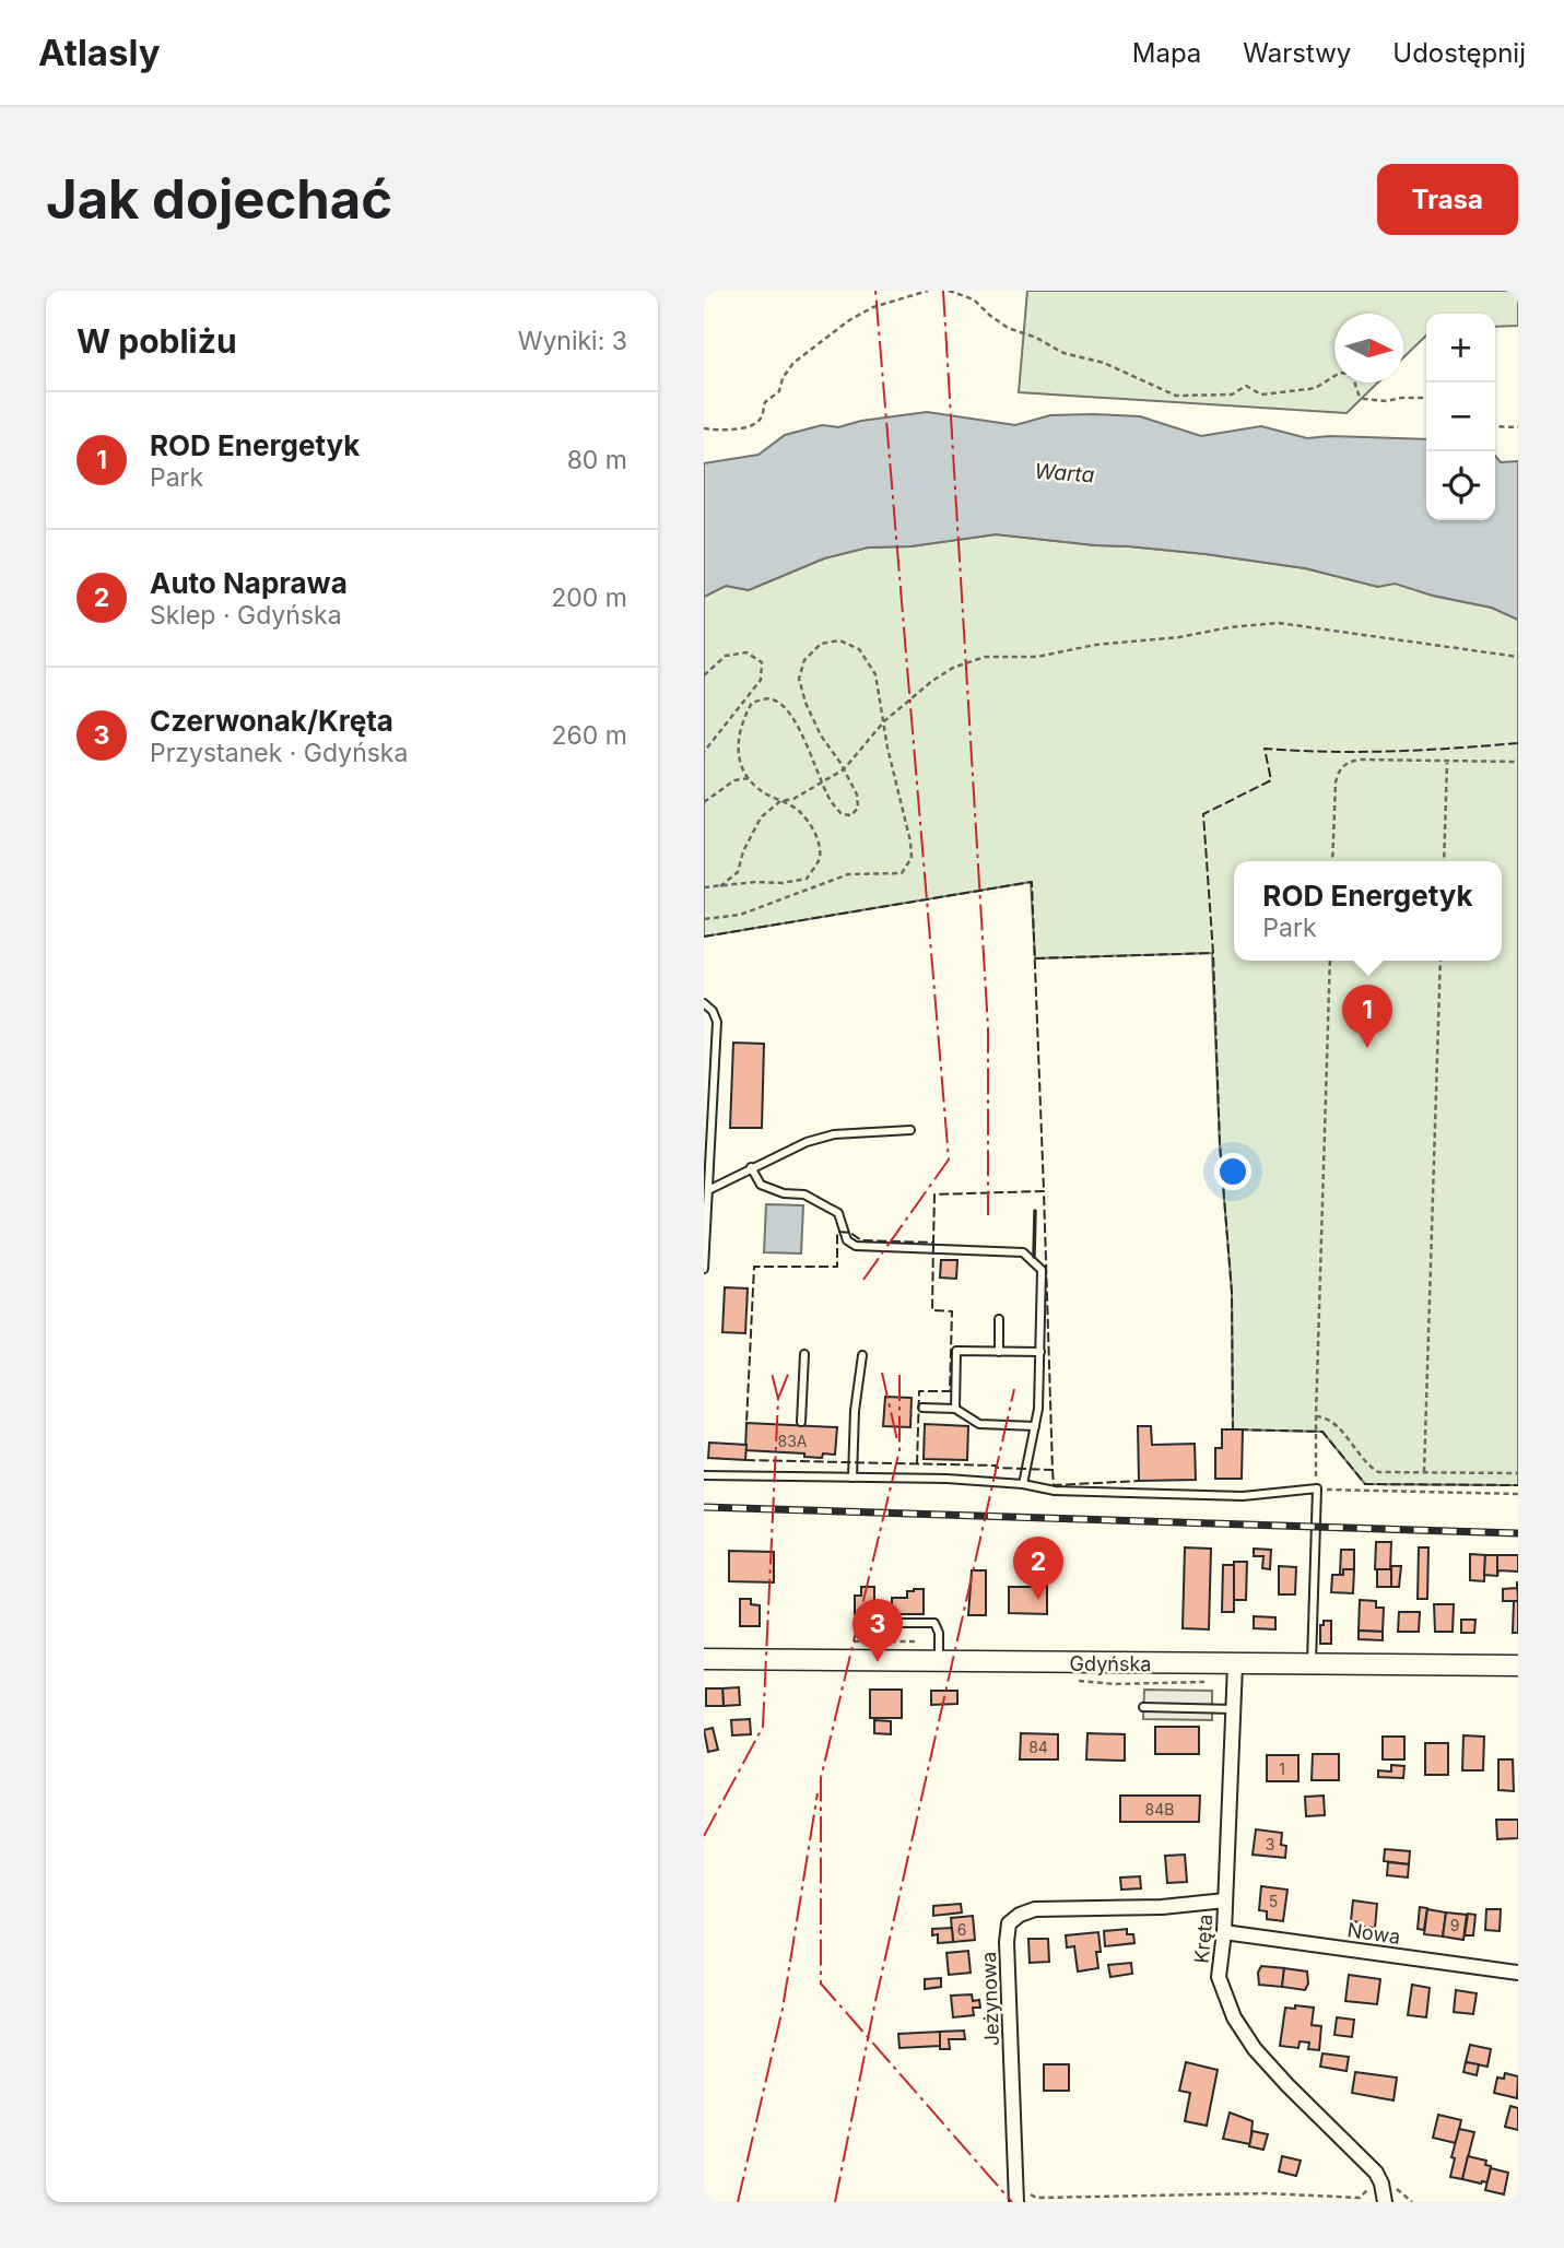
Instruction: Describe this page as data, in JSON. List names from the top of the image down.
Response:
{
  "streets": {
    "main road": ["Gdyńska"],
    "street": ["Nowa", "Kręta", "Jeżynowa"]
  },
  "crossings": [
    ["Gdyńska", "Kręta"],
    ["Nowa", "Kręta"],
    ["Kręta", "Jeżynowa"]
  ],
  "water": ["Warta"],
  "house_numbers": [
    "83A",
    "84",
    "1",
    "84B",
    "3",
    "5",
    "9",
    "6"
  ],
  "north": "right",
  "page": {
    "header": "Atlasly",
    "nav": ["Mapa", "Warstwy", "Udostępnij"],
    "buttons": "Trasa",
    "title": "Jak dojechać",
    "heading": ["W pobliżu", "Wyniki: 3"],
    "map_buttons": ["+", "−"],
    "list": [
      {
        "mark": "1",
        "name": "ROD Energetyk",
        "note": "Park",
        "value": "80 m"
      },
      {
        "mark": "2",
        "name": "Auto Naprawa",
        "note": "Sklep · Gdyńska",
        "value": "200 m"
      },
      {
        "mark": "3",
        "name": "Czerwonak/Kręta",
        "note": "Przystanek · Gdyńska",
        "value": "260 m"
      }
    ],
    "popup": ["ROD Energetyk", "Park"],
    "pins": ["1", "2", "3"]
  }
}
